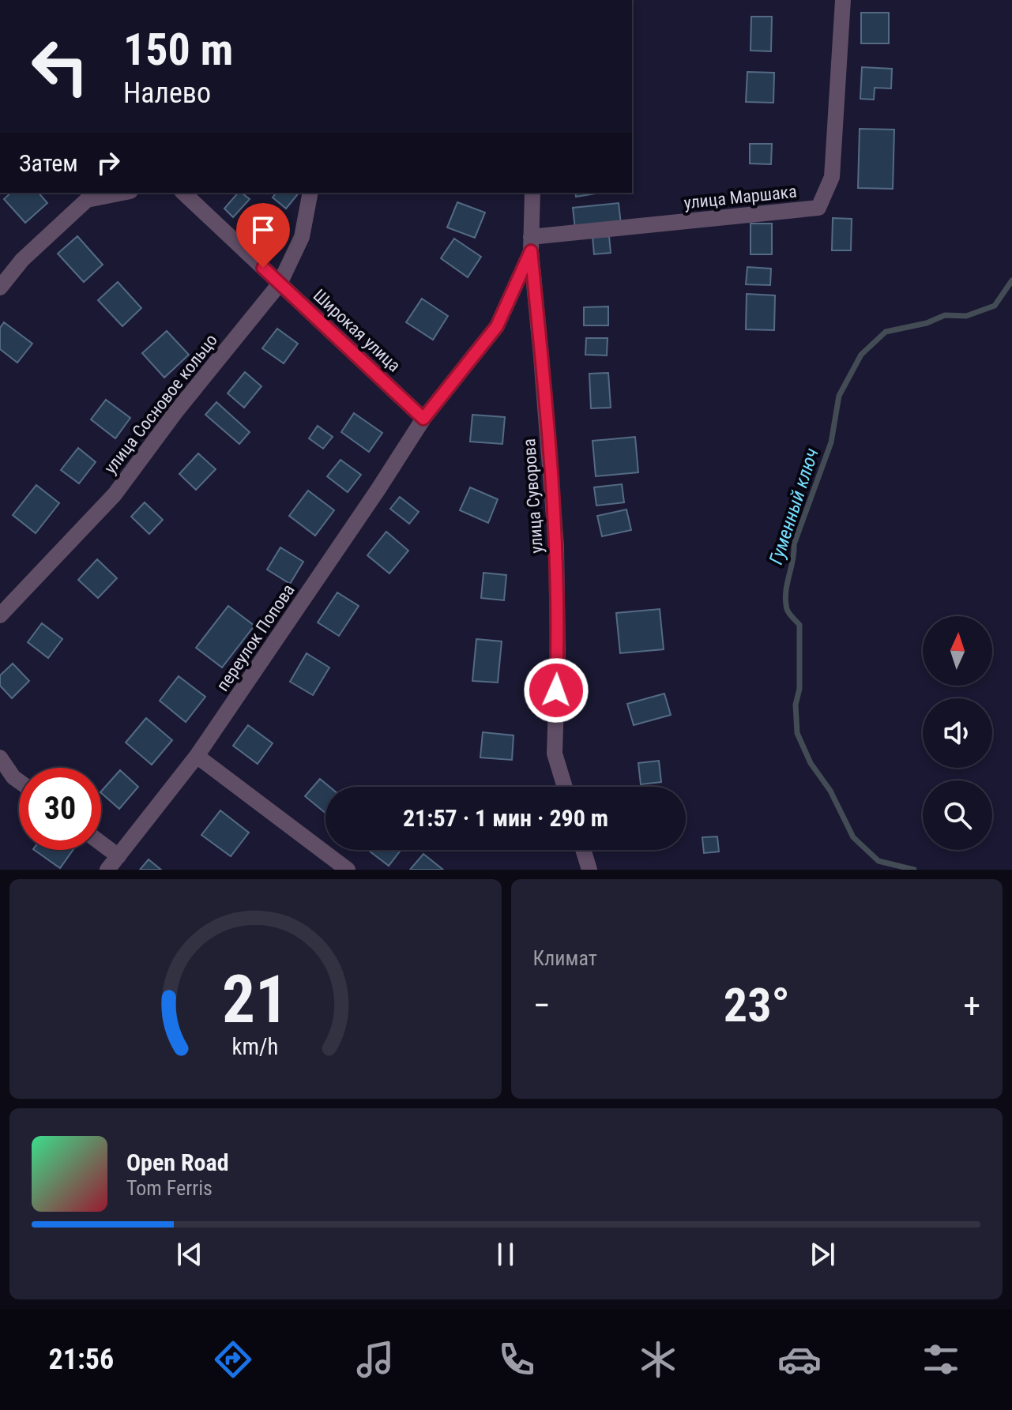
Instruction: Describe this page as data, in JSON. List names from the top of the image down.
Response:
{
  "streets": {
    "street": [
      "улица Маршака",
      "Широкая улица",
      "улица Сосновое кольцо",
      "улица Суворова",
      "переулок Попова"
    ]
  },
  "crossings": [
    ["улица Маршака", "улица Суворова"],
    ["улица Маршака", "переулок Попова"],
    ["Широкая улица", "улица Сосновое кольцо"],
    ["Широкая улица", "переулок Попова"],
    ["улица Суворова", "переулок Попова"]
  ],
  "water": ["Гуменный ключ"],
  "north": "top",
  "page": {
    "turn": ["150 m", "Налево"],
    "then": "Затем",
    "limit": "30",
    "trip": "21:57 · 1 мин · 290 m",
    "tile": "Климат",
    "heat": ["−", "23°", "+"],
    "song": ["Open Road", "Tom Ferris"],
    "tabs": "21:56",
    "gauge": ["21", "km/h"]
  }
}
